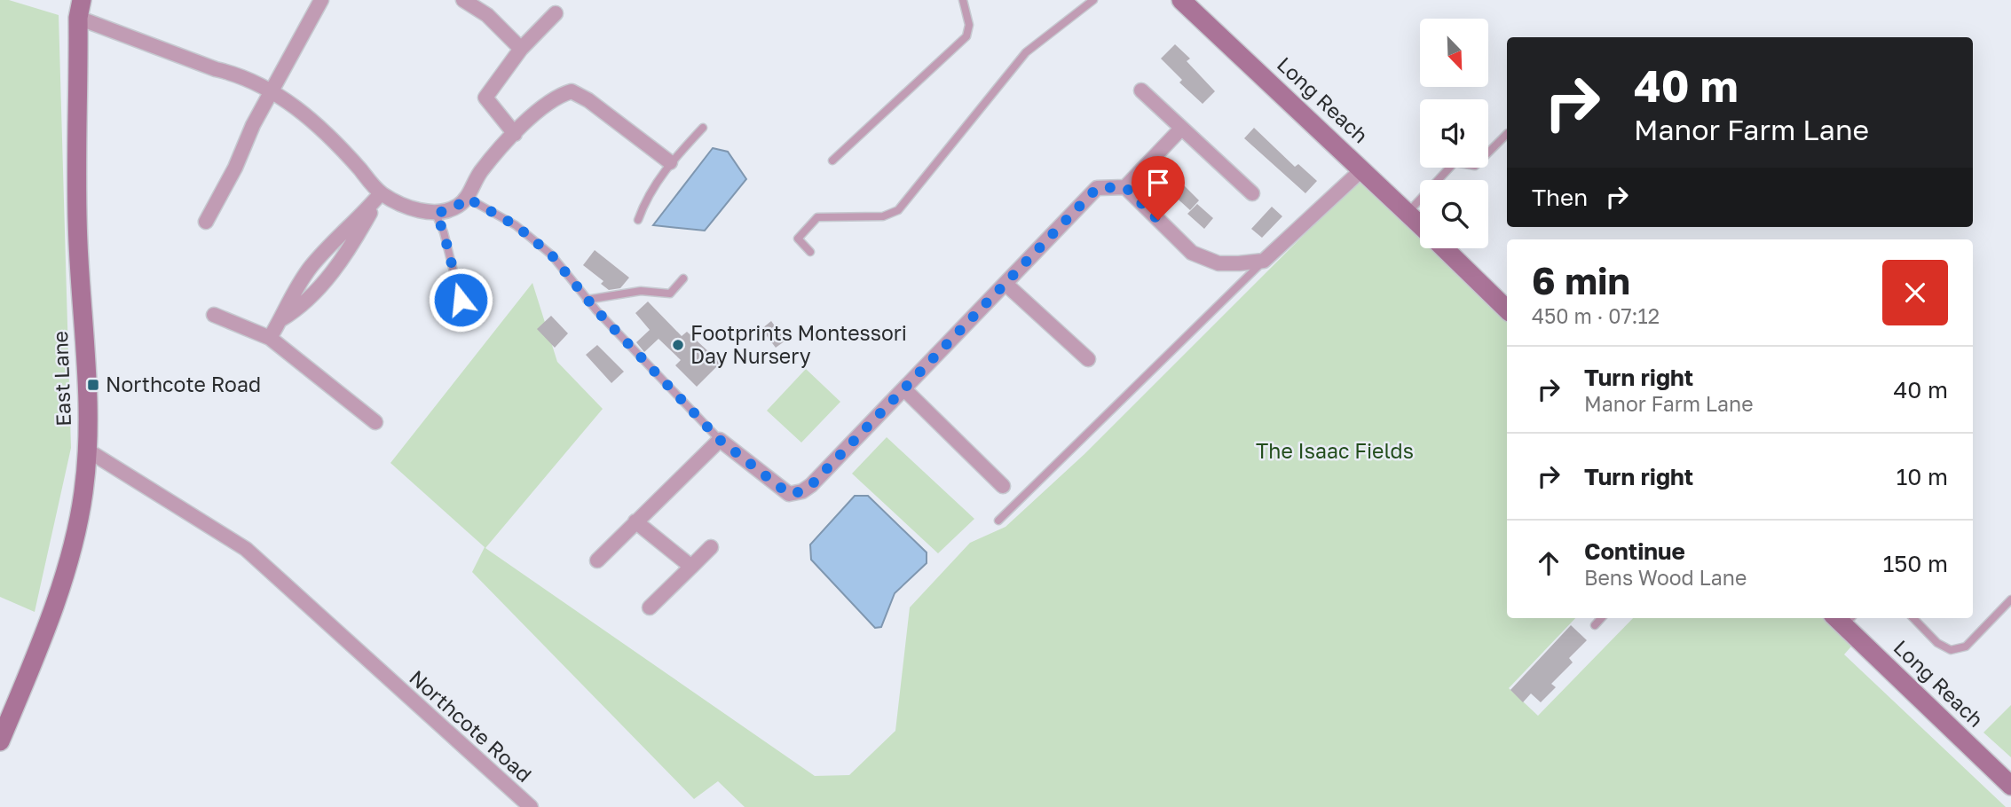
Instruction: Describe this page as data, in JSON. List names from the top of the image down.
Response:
{
  "streets": {
    "street": ["Long Reach", "East Lane", "Northcote Road"]
  },
  "crossings": [
    ["East Lane", "Northcote Road"]
  ],
  "parks": ["The Isaac Fields"],
  "places": {
    "other": ["Footprints Montessori Day Nursery"],
    "transit": ["Northcote Road"]
  },
  "north": "bottom right",
  "page": {
    "turn": ["40 m", "Manor Farm Lane"],
    "then": "Then",
    "heading": ["6 min", "450 m · 07:12"],
    "list": [
      {
        "name": "Turn right",
        "note": "Manor Farm Lane",
        "value": "40 m"
      },
      {
        "name": "Turn right",
        "value": "10 m"
      },
      {
        "name": "Continue",
        "note": "Bens Wood Lane",
        "value": "150 m"
      }
    ]
  }
}
